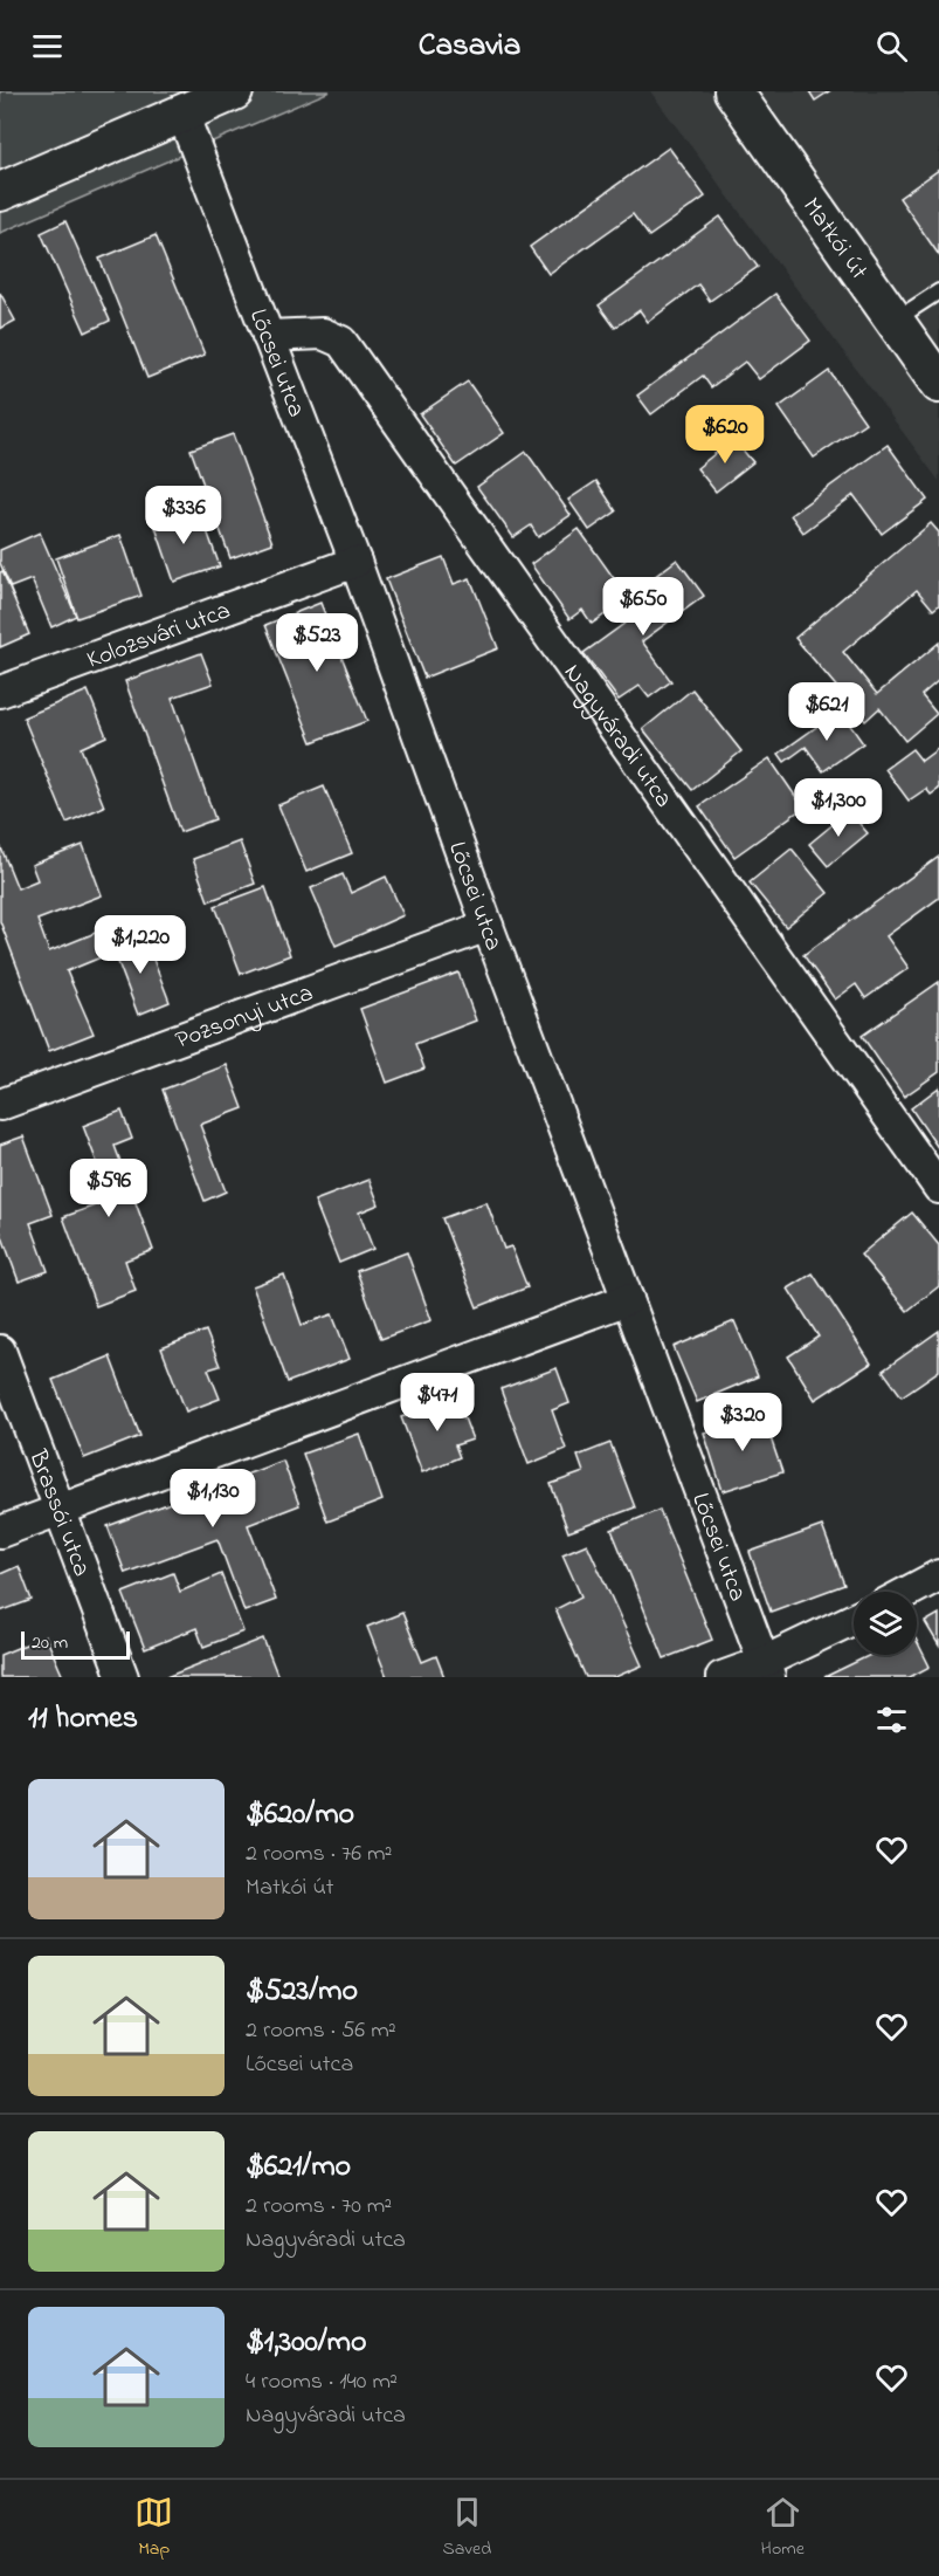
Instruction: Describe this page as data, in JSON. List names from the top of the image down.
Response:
{
  "streets": {
    "street": [
      "Matkói út",
      "Lőcsei utca",
      "Kolozsvári utca",
      "Nagyváradi utca",
      "Pozsonyi utca",
      "Brassói utca"
    ]
  },
  "crossings": [
    ["Lőcsei utca", "Kolozsvári utca"],
    ["Lőcsei utca", "Nagyváradi utca"],
    ["Lőcsei utca", "Pozsonyi utca"]
  ],
  "scale_bar": "20 m",
  "page": {
    "header": "Casavia",
    "price": [
      "$620",
      "$336",
      "$650",
      "$523",
      "$621",
      "$1,300",
      "$1,220",
      "$596",
      "$471",
      "$320",
      "$1,130"
    ],
    "scale": "20 m",
    "heading": "11 homes",
    "list": [
      {
        "name": "$620/mo",
        "note": "2 rooms · 76 m² · Matkói út"
      },
      {
        "name": "$523/mo",
        "note": "2 rooms · 56 m² · Lőcsei utca"
      },
      {
        "name": "$621/mo",
        "note": "2 rooms · 70 m² · Nagyváradi utca"
      },
      {
        "name": "$1,300/mo",
        "note": "4 rooms · 140 m² · Nagyváradi utca"
      }
    ],
    "tabs": ["Map", "Saved", "Home"]
  }
}
